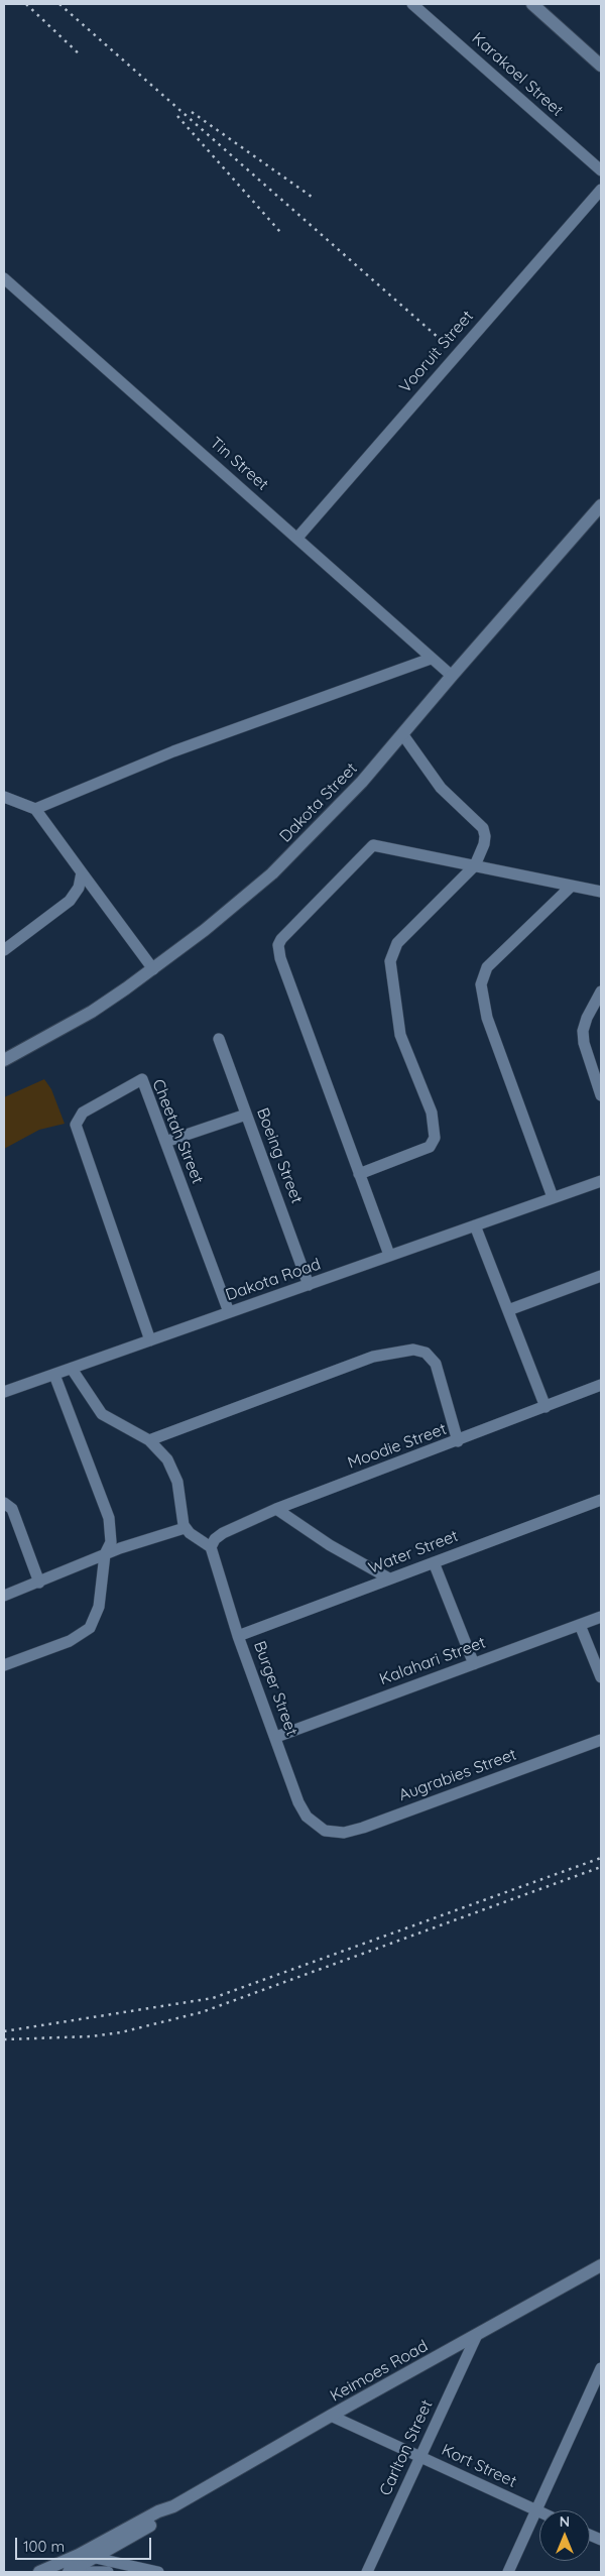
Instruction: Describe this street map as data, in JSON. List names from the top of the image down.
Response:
{
  "streets": {
    "street": [
      "Karakoel Street",
      "Vooruit Street",
      "Tin Street",
      "Dakota Street",
      "Cheetah Street",
      "Boeing Street",
      "Dakota Road",
      "Moodie Street",
      "Water Street",
      "Kalahari Street",
      "Burger Street",
      "Augrabies Street",
      "Keimoes Road",
      "Carlton Street",
      "Kort Street"
    ]
  },
  "crossings": [
    ["Vooruit Street", "Tin Street"],
    ["Tin Street", "Dakota Street"],
    ["Cheetah Street", "Dakota Road"],
    ["Boeing Street", "Dakota Road"],
    ["Moodie Street", "Burger Street"],
    ["Water Street", "Burger Street"],
    ["Kalahari Street", "Burger Street"],
    ["Burger Street", "Augrabies Street"],
    ["Keimoes Road", "Carlton Street"],
    ["Keimoes Road", "Kort Street"],
    ["Carlton Street", "Kort Street"]
  ],
  "scale_bar": "100 m",
  "north": "top"
}
